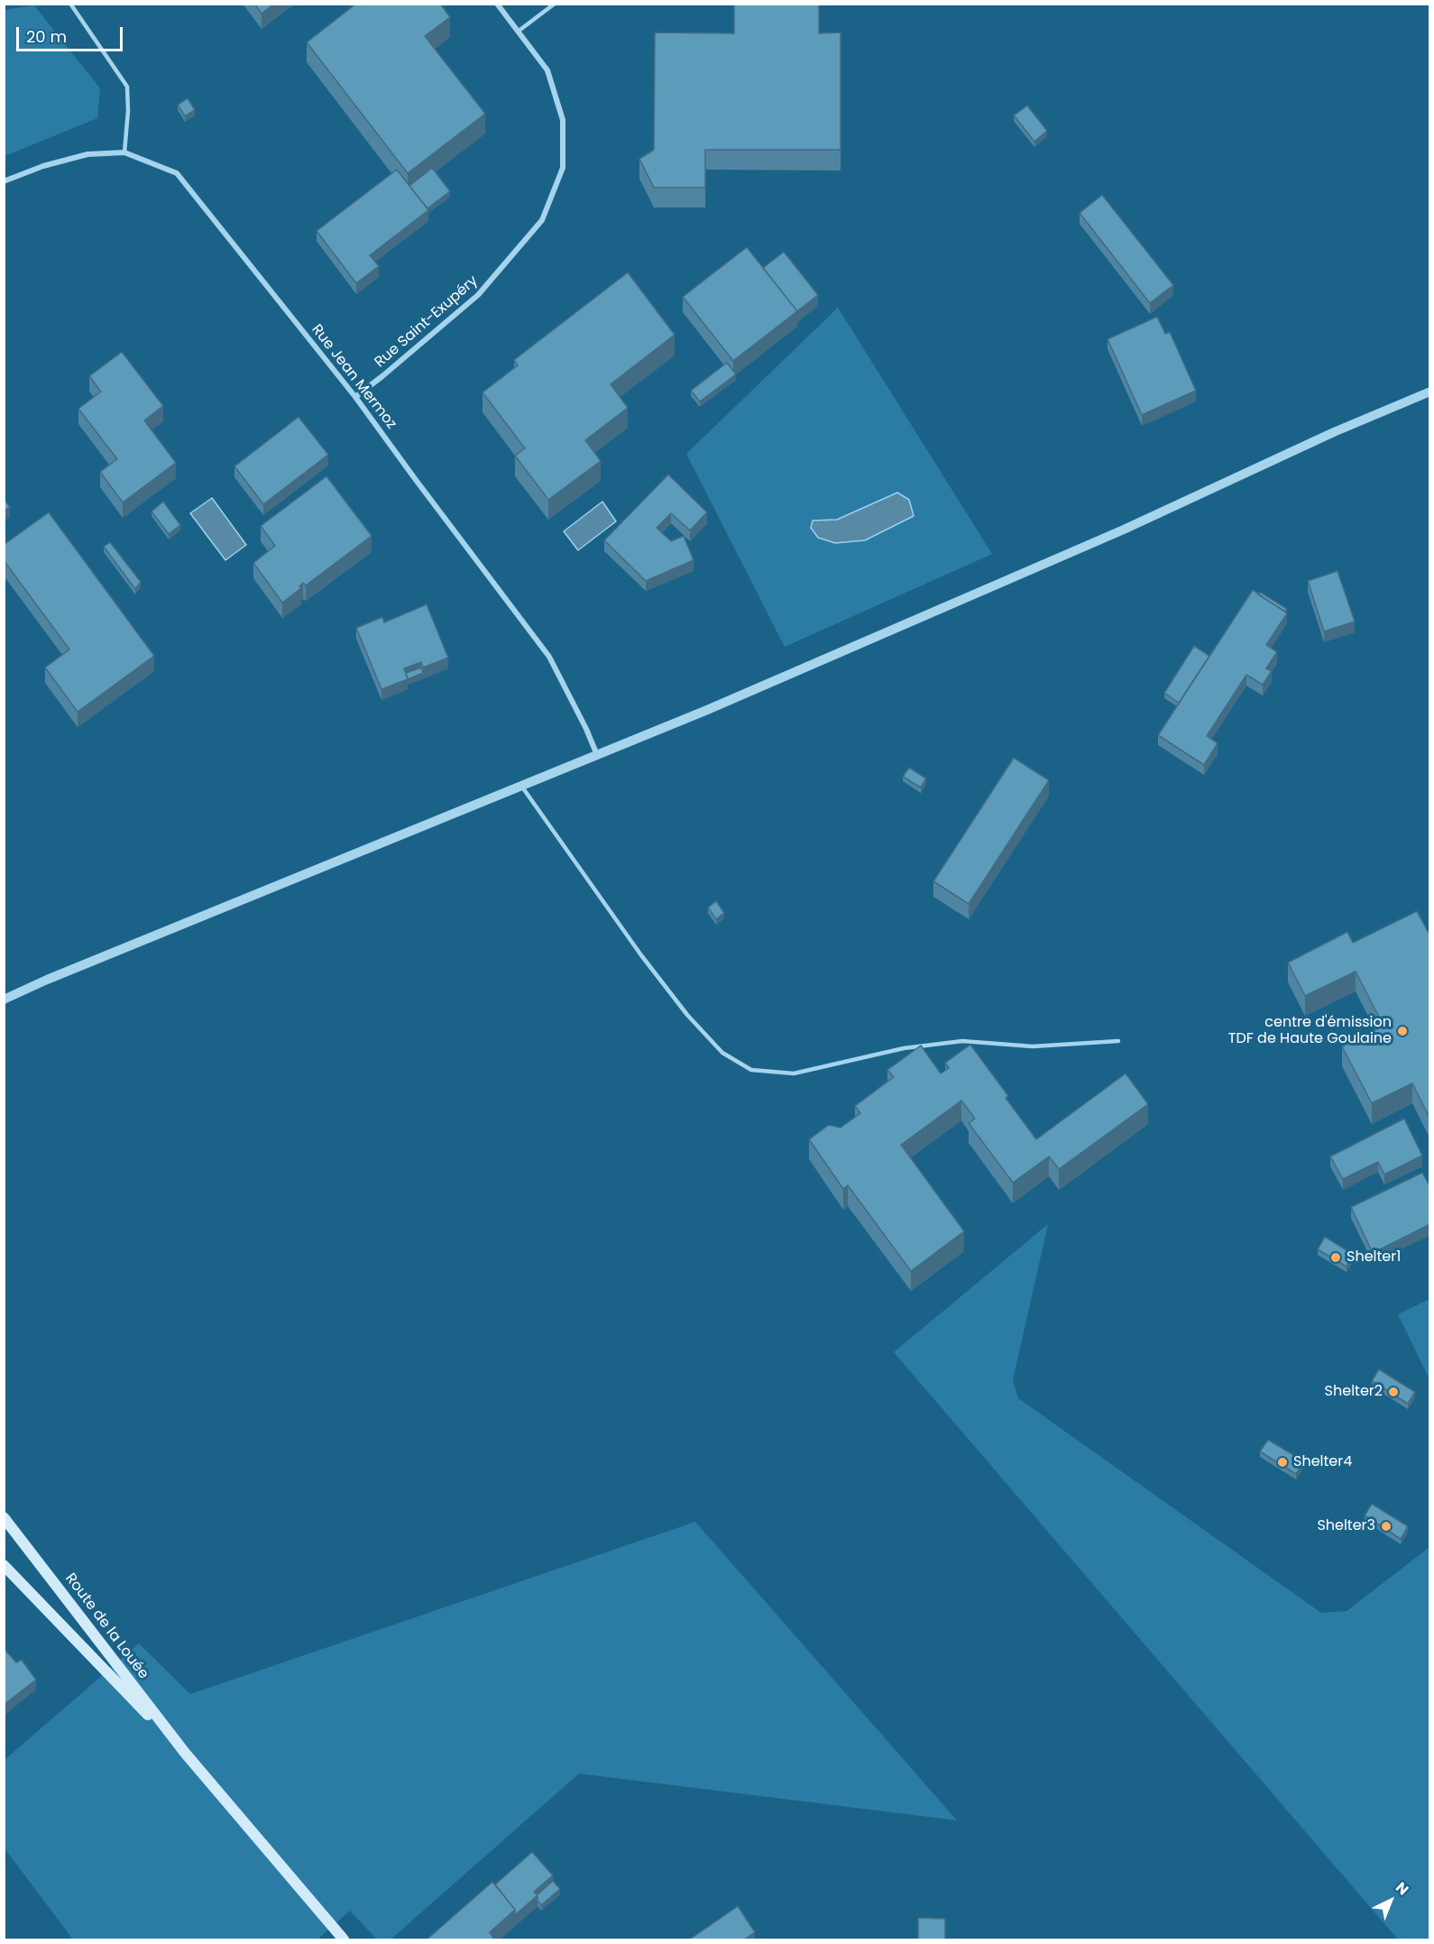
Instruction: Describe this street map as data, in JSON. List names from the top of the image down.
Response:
{
  "streets": {
    "main road": ["Route de la Louée"],
    "street": ["Rue Saint-Exupéry", "Rue Jean Mermoz"]
  },
  "crossings": [
    ["Rue Saint-Exupéry", "Rue Jean Mermoz"]
  ],
  "places": [
    "centre d'émission TDF de Haute Goulaine",
    "Shelter1",
    "Shelter2",
    "Shelter4",
    "Shelter3"
  ],
  "scale_bar": "20 m",
  "north": "top right"
}
